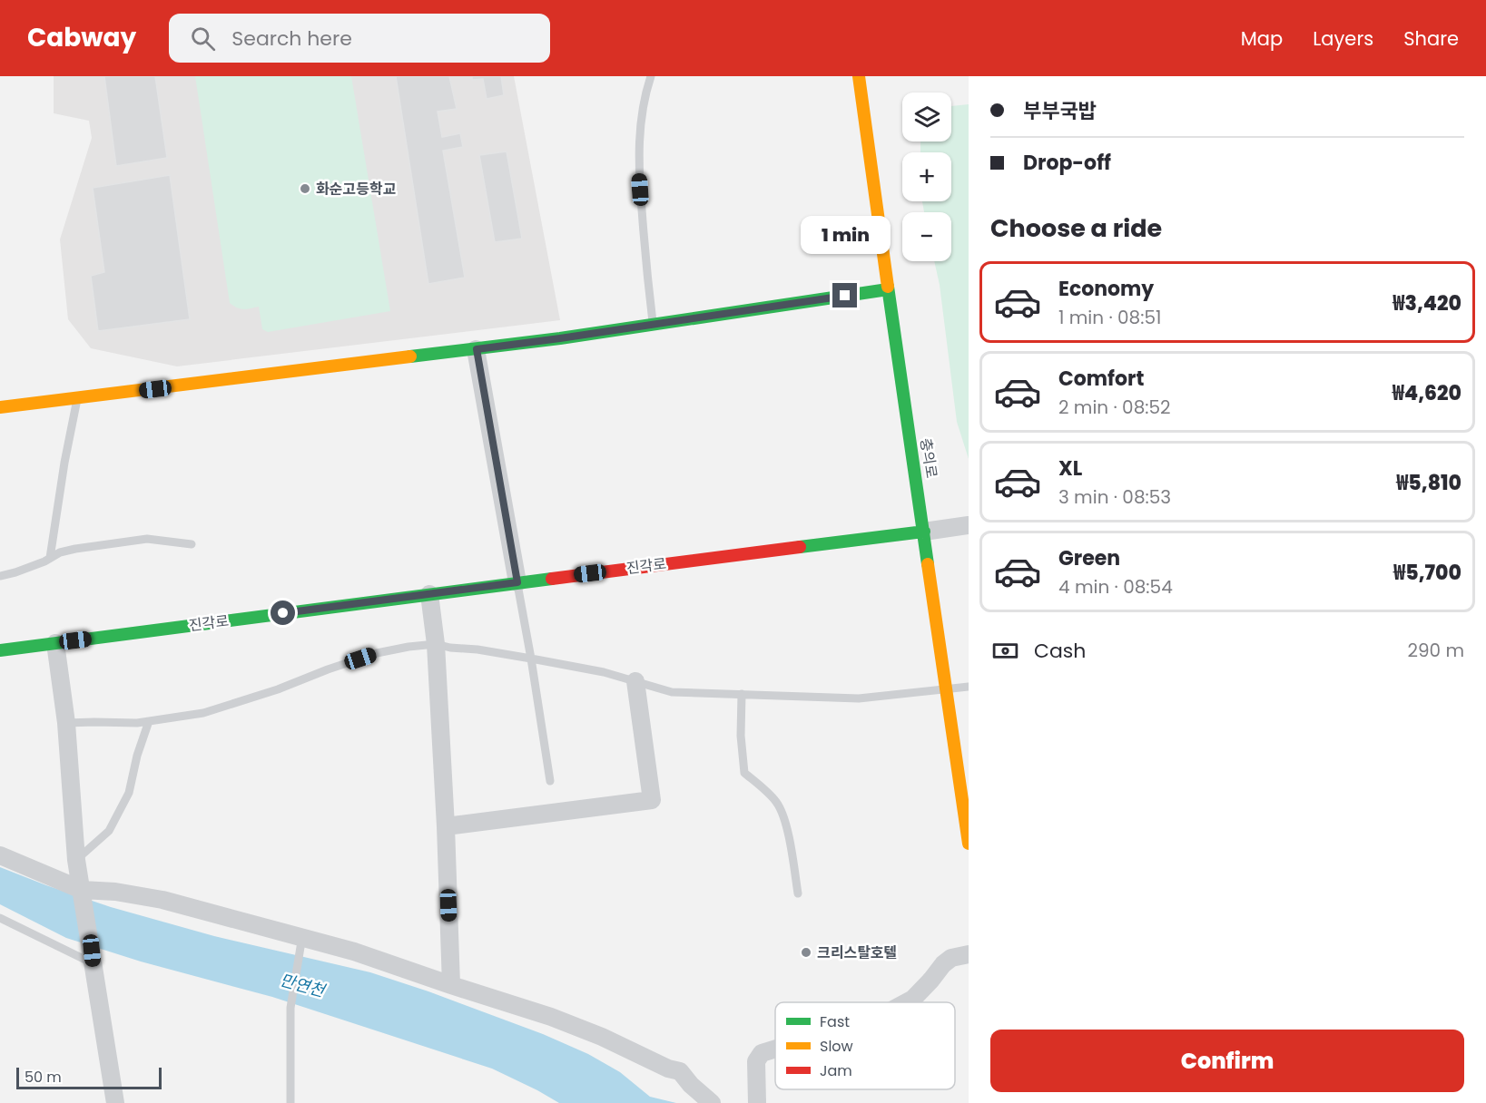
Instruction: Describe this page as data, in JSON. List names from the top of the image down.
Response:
{
  "streets": {
    "street": ["충의로", "진각로"]
  },
  "crossings": [
    ["충의로", "진각로"]
  ],
  "water": ["만연천"],
  "places": ["화순고등학교", "크리스탈호텔"],
  "legend": ["Fast", "Slow", "Jam"],
  "scale_bar": "50 m",
  "page": {
    "header": "Cabway",
    "search": "Search here",
    "nav": ["Map", "Layers", "Share"],
    "banner": ["부부국밥", "Drop-off"],
    "map_buttons": ["+", "−"],
    "heading": "Choose a ride",
    "bubble": "1 min",
    "list": [
      {
        "name": "Economy",
        "note": "1 min · 08:51",
        "value": "₩3,420"
      },
      {
        "name": "Comfort",
        "note": "2 min · 08:52",
        "value": "₩4,620"
      },
      {
        "name": "XL",
        "note": "3 min · 08:53",
        "value": "₩5,810"
      },
      {
        "name": "Green",
        "note": "4 min · 08:54",
        "value": "₩5,700"
      }
    ],
    "pay": ["Cash", "290 m"],
    "buttons": "Confirm",
    "scale": "50 m"
  }
}
